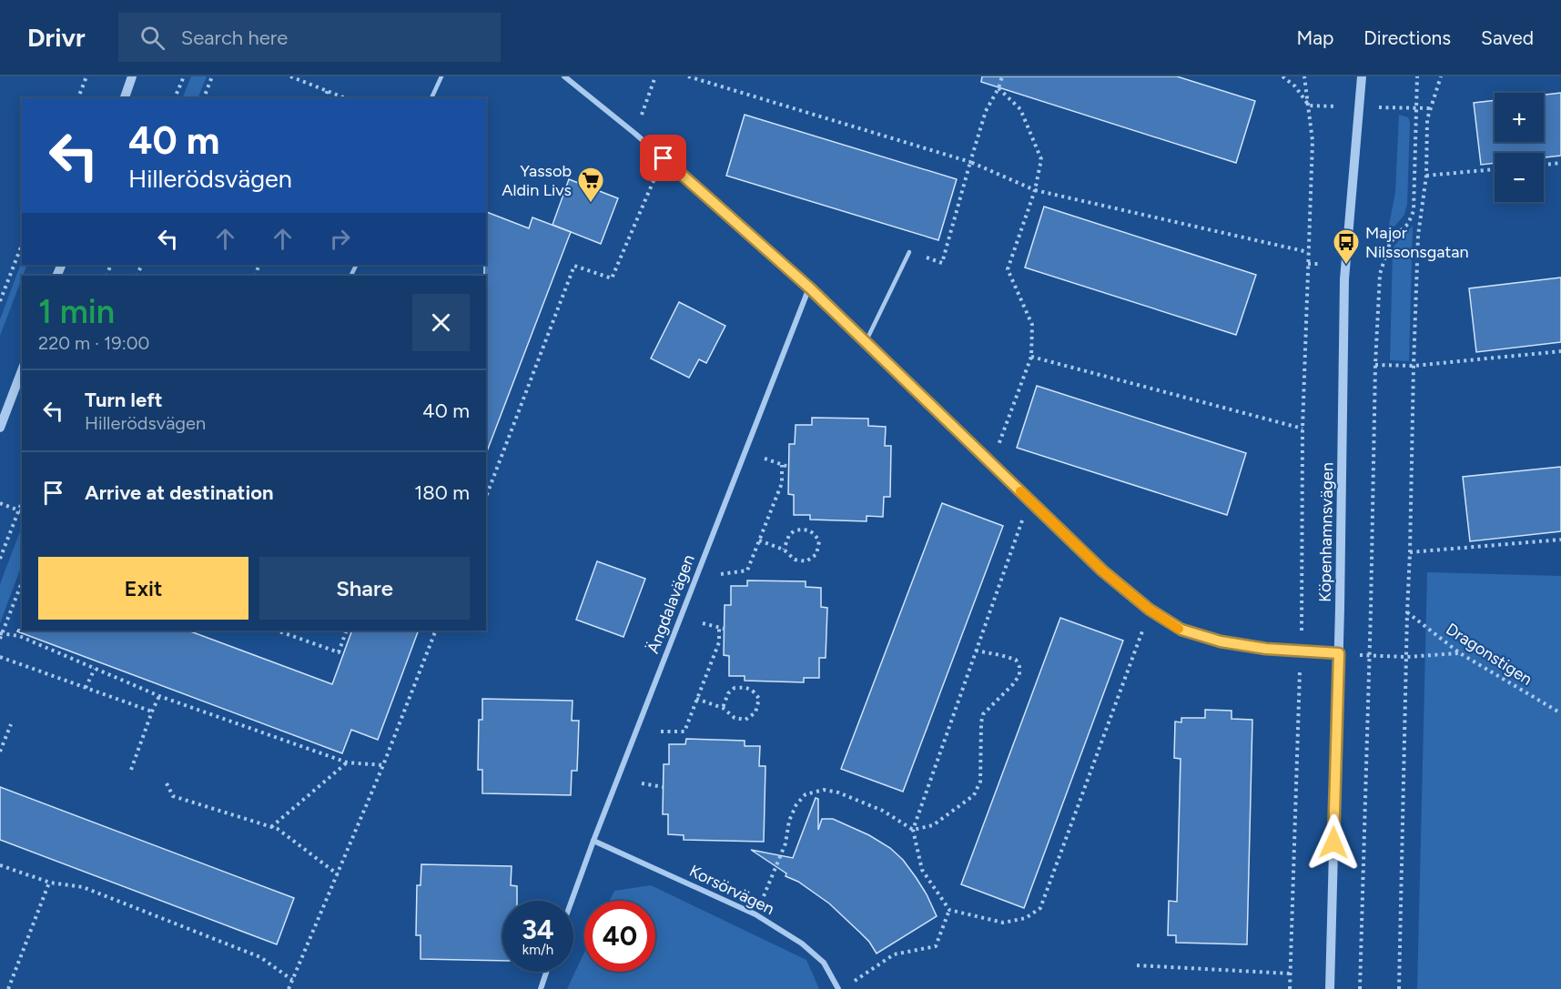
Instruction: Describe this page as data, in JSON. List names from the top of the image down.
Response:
{
  "streets": {
    "street": ["Köpenhamnsvägen", "Ängdalavägen", "Korsörvägen"],
    "path": ["Dragonstigen"]
  },
  "crossings": [
    ["Ängdalavägen", "Korsörvägen"]
  ],
  "places": {
    "supermarket": ["Yassob Aldin Livs"],
    "bus stop": ["Major Nilssonsgatan"]
  },
  "page": {
    "header": "Drivr",
    "search": "Search here",
    "nav": ["Map", "Directions", "Saved"],
    "map_buttons": ["+", "−"],
    "turn": ["40 m", "Hillerödsvägen"],
    "heading": ["1 min", "220 m · 19:00"],
    "list": [
      {
        "name": "Turn left",
        "note": "Hillerödsvägen",
        "value": "40 m"
      },
      {
        "name": "Arrive at destination",
        "value": "180 m"
      }
    ],
    "buttons": ["Exit", "Share"],
    "speed": "34 km/h",
    "limit": "40"
  }
}
